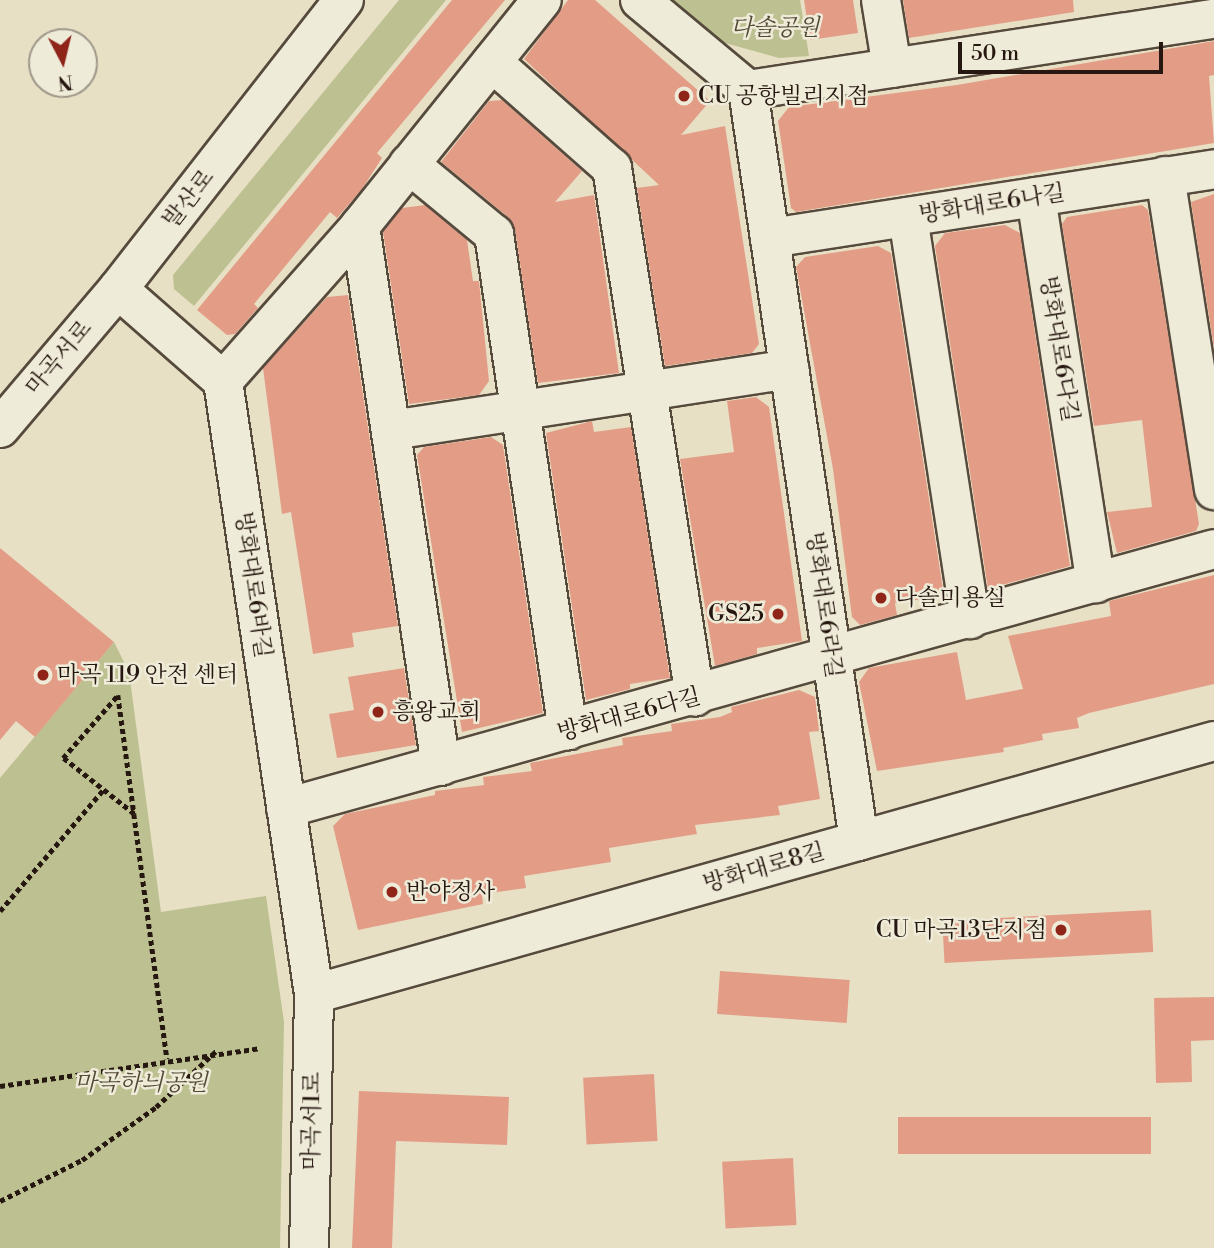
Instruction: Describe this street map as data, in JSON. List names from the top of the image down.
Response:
{
  "streets": {
    "street": [
      "발산로",
      "방화대로6나길",
      "방화대로6다길",
      "마곡서로",
      "방화대로6바길",
      "방화대로6라길",
      "방화대로8길",
      "마곡서1로"
    ]
  },
  "crossings": [
    ["발산로", "마곡서로"],
    ["방화대로6나길", "방화대로6다길"],
    ["방화대로6나길", "방화대로6라길"],
    ["방화대로6다길", "방화대로6바길"],
    ["방화대로6다길", "방화대로6라길"],
    ["방화대로6바길", "방화대로8길"],
    ["방화대로6바길", "마곡서1로"],
    ["방화대로6라길", "방화대로8길"],
    ["방화대로8길", "마곡서1로"]
  ],
  "parks": ["다솔공원", "마곡하늬공원"],
  "places": [
    "CU 공항빌리지점",
    "다솔미용실",
    "GS25",
    "마곡 119 안전 센터",
    "흥왕교회",
    "반야정사",
    "CU 마곡13단지점"
  ],
  "scale_bar": "50 m",
  "north": "bottom"
}
